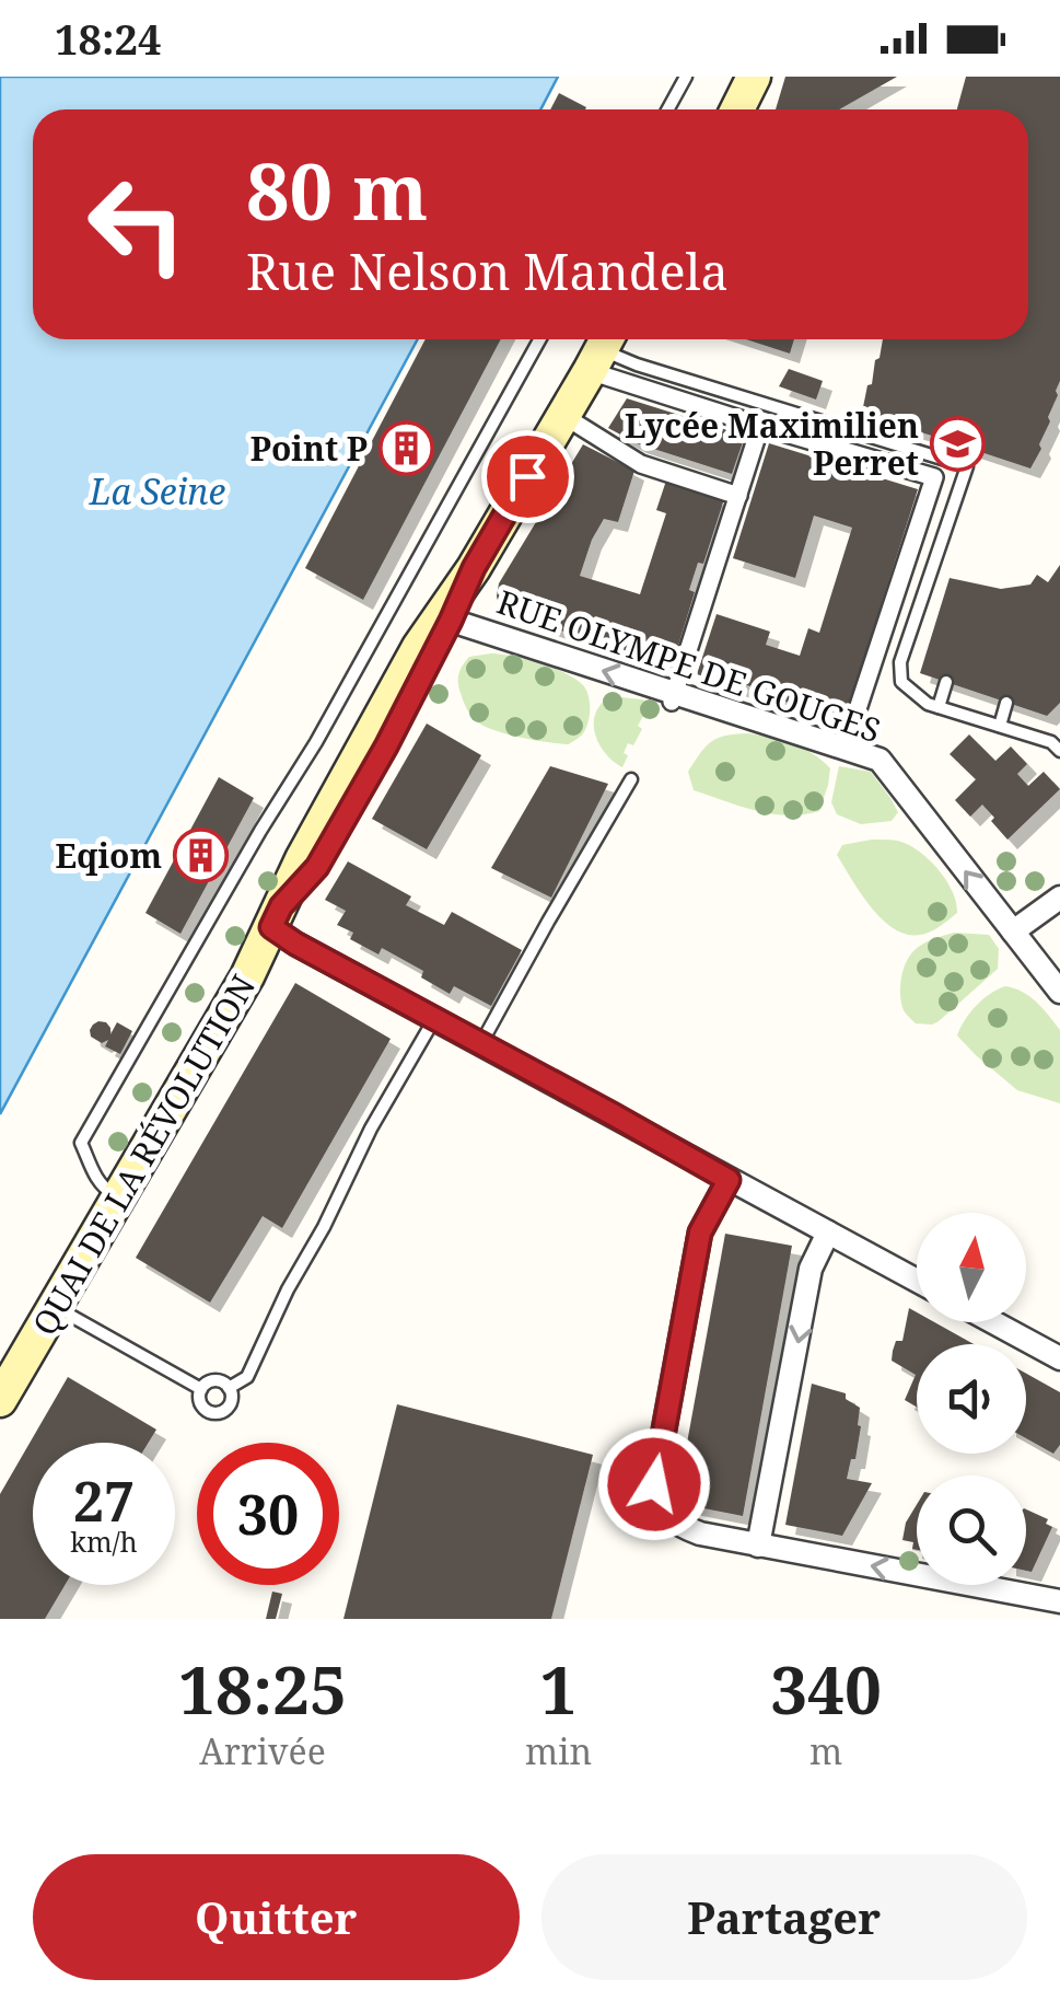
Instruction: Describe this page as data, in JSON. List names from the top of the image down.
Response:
{
  "streets": {
    "main road": ["QUAI DE LA RÉVOLUTION"],
    "street": ["RUE OLYMPE DE GOUGES"]
  },
  "crossings": [
    ["RUE OLYMPE DE GOUGES", "QUAI DE LA RÉVOLUTION"]
  ],
  "one_way": ["RUE OLYMPE DE GOUGES"],
  "water": ["La Seine"],
  "places": {
    "school or university": ["Lycée Maximilien Perret"],
    "building": ["Point P", "Eqiom"]
  },
  "north": "top",
  "page": {
    "status": "18:24",
    "turn": ["80 m", "Rue Nelson Mandela"],
    "speed": "27 km/h",
    "limit": "30",
    "eta": [
      "18:25",
      "Arrivée",
      "1",
      "min",
      "340",
      "m"
    ],
    "buttons": ["Quitter", "Partager"]
  }
}
